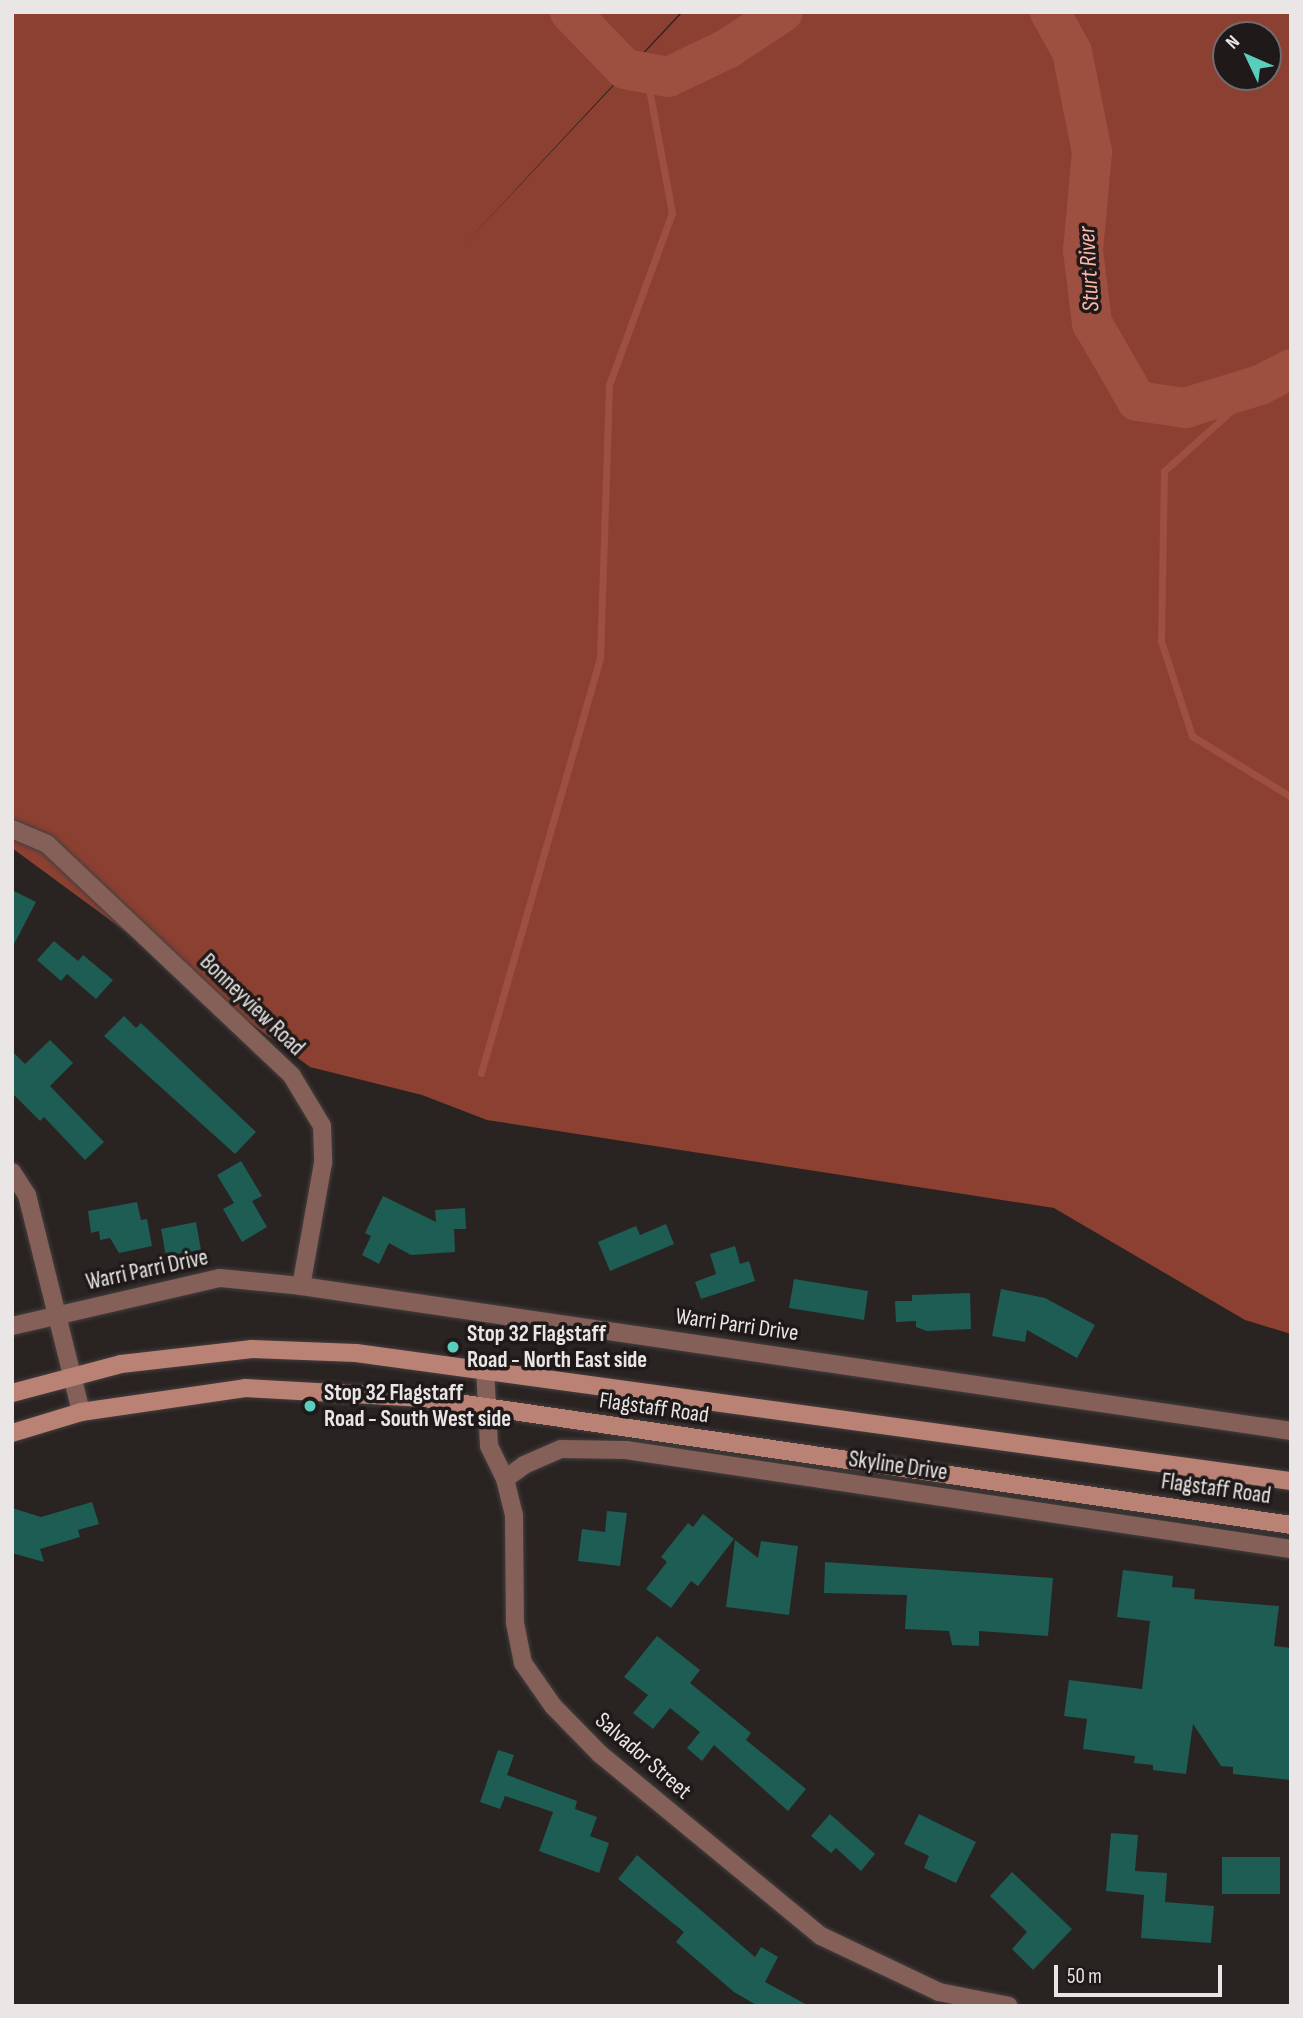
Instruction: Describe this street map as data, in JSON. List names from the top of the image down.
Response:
{
  "streets": {
    "main road": ["Flagstaff Road"],
    "street": [
      "Bonneyview Road",
      "Warri Parri Drive",
      "Skyline Drive",
      "Salvador Street"
    ]
  },
  "crossings": [
    ["Bonneyview Road", "Warri Parri Drive"],
    ["Flagstaff Road", "Salvador Street"],
    ["Skyline Drive", "Salvador Street"]
  ],
  "water": ["Sturt River"],
  "places": ["Stop 32 Flagstaff Road - North East side", "Stop 32 Flagstaff Road - South West side"],
  "scale_bar": "50 m",
  "north": "top left"
}
